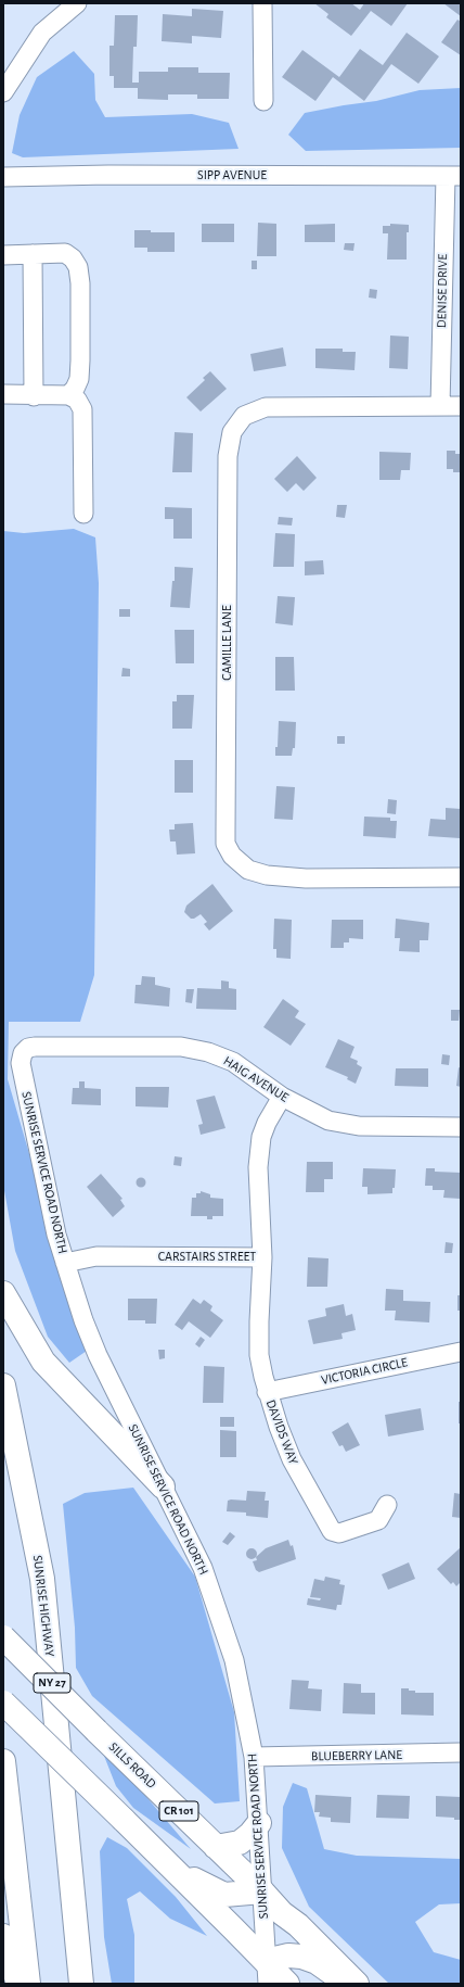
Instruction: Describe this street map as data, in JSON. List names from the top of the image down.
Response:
{
  "streets": {
    "main road": [
      "SUNRISE HIGHWAY",
      "NY 27",
      "SILLS ROAD",
      "CR 101"
    ],
    "street": [
      "SIPP AVENUE",
      "DENISE DRIVE",
      "CAMILLE LANE",
      "HAIG AVENUE",
      "SUNRISE SERVICE ROAD NORTH",
      "CARSTAIRS STREET",
      "VICTORIA CIRCLE",
      "DAVIDS WAY",
      "BLUEBERRY LANE"
    ]
  },
  "crossings": [
    ["SIPP AVENUE", "DENISE DRIVE"],
    ["DENISE DRIVE", "CAMILLE LANE"],
    ["HAIG AVENUE", "SUNRISE SERVICE ROAD NORTH"],
    ["HAIG AVENUE", "CARSTAIRS STREET"],
    ["SUNRISE SERVICE ROAD NORTH", "CARSTAIRS STREET"],
    ["SUNRISE SERVICE ROAD NORTH", "BLUEBERRY LANE"],
    ["SUNRISE SERVICE ROAD NORTH", "SILLS ROAD"],
    ["CARSTAIRS STREET", "DAVIDS WAY"],
    ["VICTORIA CIRCLE", "DAVIDS WAY"]
  ]
}
